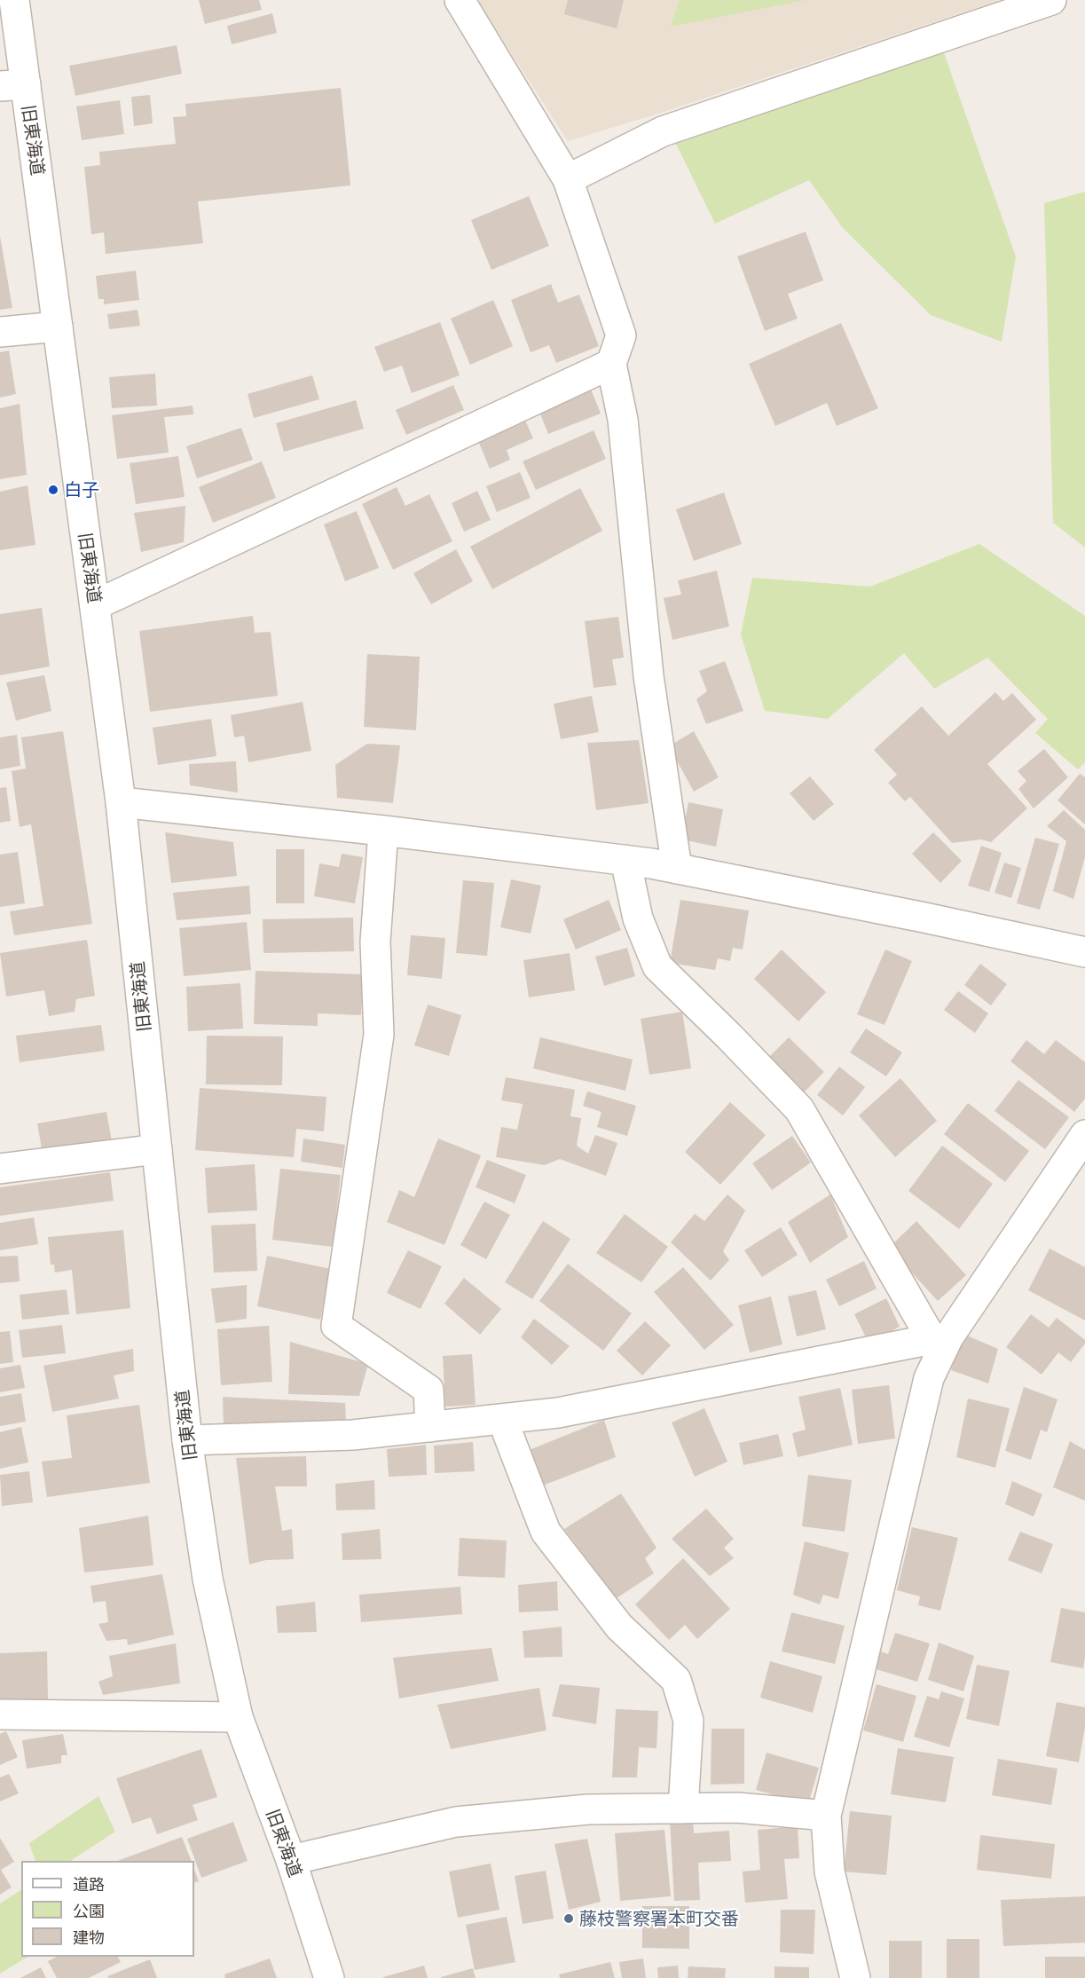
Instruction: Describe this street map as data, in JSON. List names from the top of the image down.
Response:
{
  "streets": {
    "street": ["旧東海道"]
  },
  "places": ["白子", "藤枝警察署本町交番"],
  "legend": ["道路", "公園", "建物"]
}
